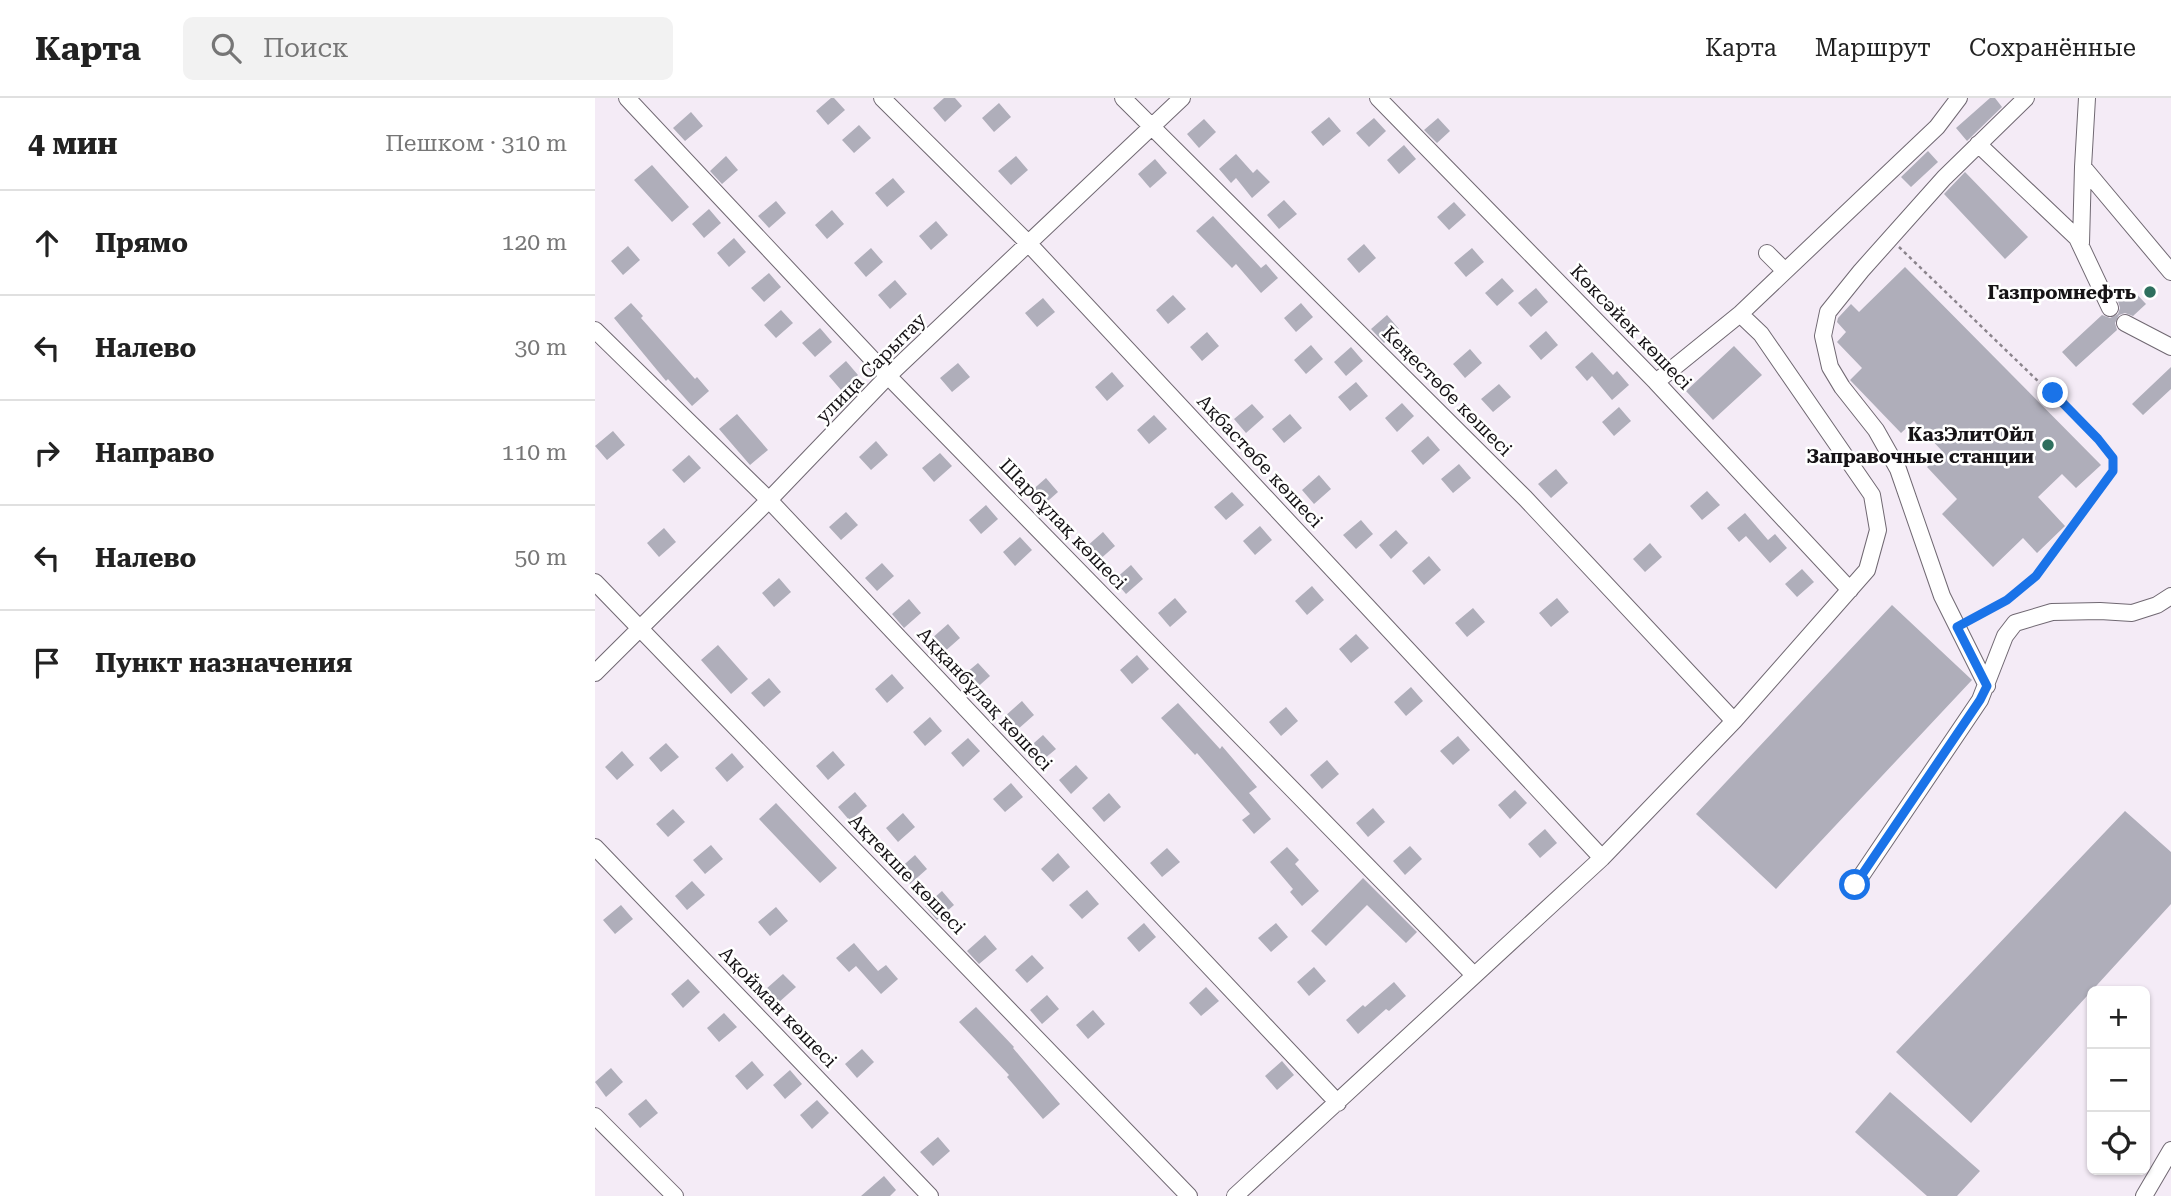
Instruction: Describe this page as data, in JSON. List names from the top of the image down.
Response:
{
  "streets": {
    "street": [
      "Көксәйек көшесі",
      "улица Сарытау",
      "Кеңестөбе көшесі",
      "Ақбастөбе көшесі",
      "Шарбұлақ көшесі",
      "Аққанбұлақ көшесі",
      "Ақтекше көшесі",
      "Ақойман көшесі"
    ]
  },
  "crossings": [
    ["улица Сарытау", "Кеңестөбе көшесі"],
    ["улица Сарытау", "Ақбастөбе көшесі"],
    ["улица Сарытау", "Шарбұлақ көшесі"],
    ["улица Сарытау", "Аққанбұлақ көшесі"],
    ["улица Сарытау", "Ақтекше көшесі"]
  ],
  "places": ["Газпромнефть", "КазЭлитОйл Заправочные станции"],
  "page": {
    "header": "Карта",
    "search": "Поиск",
    "nav": ["Карта", "Маршрут", "Сохранённые"],
    "heading": ["4 мин", "Пешком · 310 m"],
    "list": [
      ["Прямо", "120 m"],
      ["Налево", "30 m"],
      ["Направо", "110 m"],
      ["Налево", "50 m"],
      "Пункт назначения"
    ],
    "map_buttons": ["+", "−"]
  }
}
